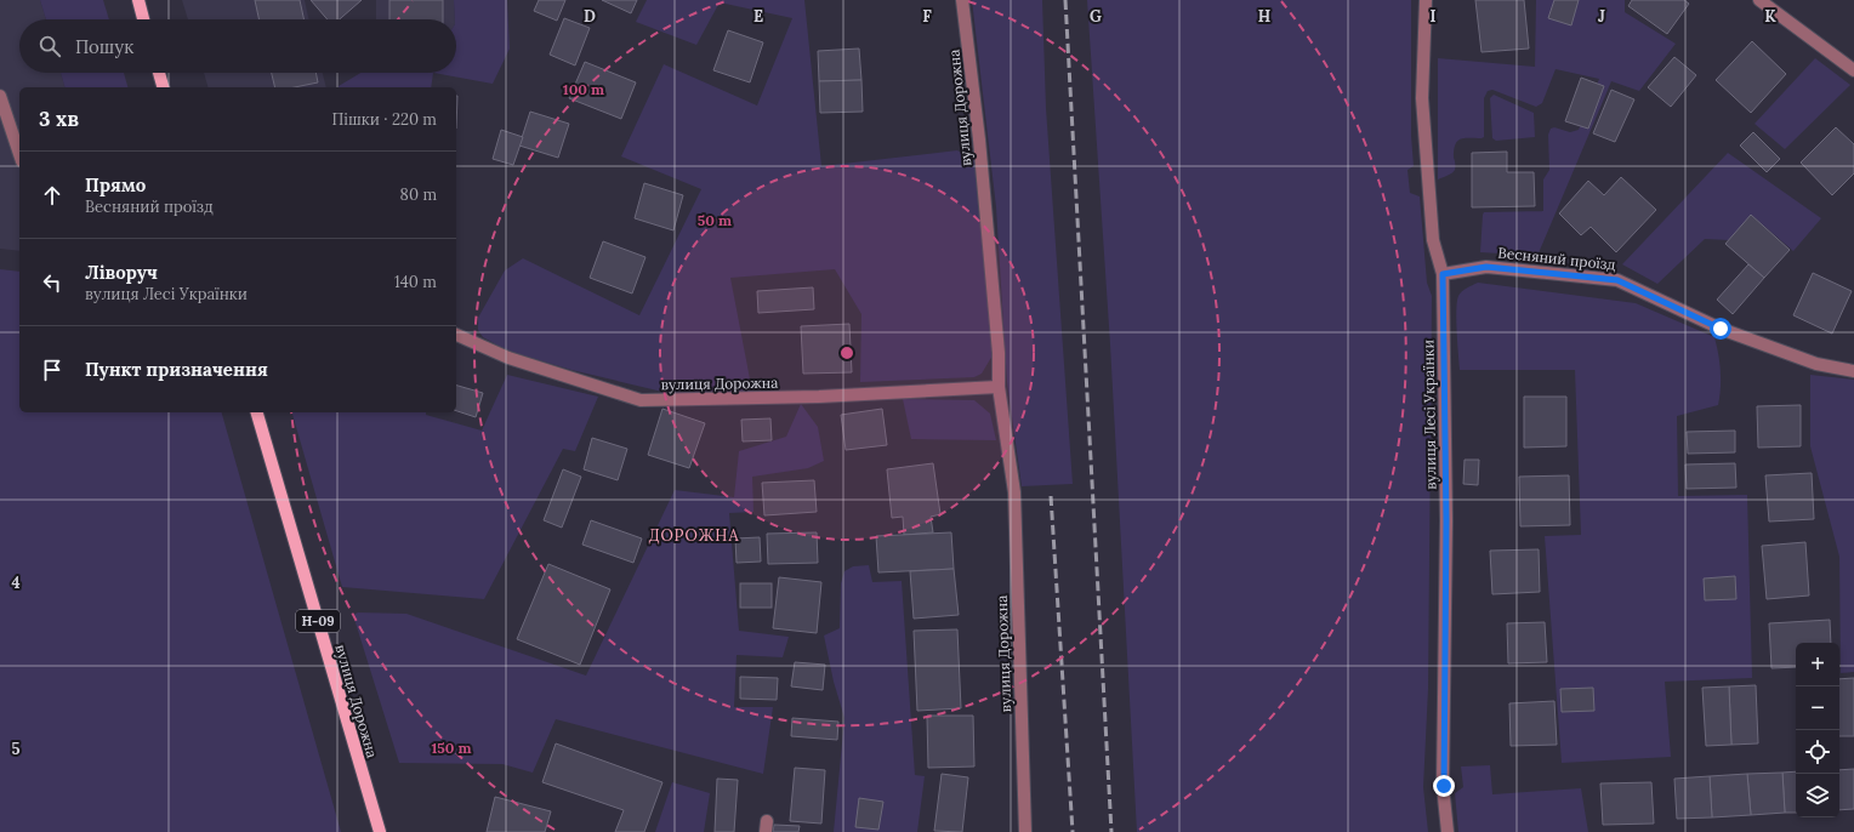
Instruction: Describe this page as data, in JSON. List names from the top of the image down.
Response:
{
  "streets": {
    "main road": ["вулиця Дорожна", "Н-09"],
    "street": ["Весняний проїзд", "вулиця Лесі Українки"]
  },
  "crossings": [
    ["Весняний проїзд", "вулиця Лесі Українки"]
  ],
  "districts": ["ДОРОЖНА"],
  "page": {
    "search": "Пошук",
    "heading": ["3 хв", "Пішки · 220 m"],
    "list": [
      ["Прямо", "Весняний проїзд", "80 m"],
      ["Ліворуч", "вулиця Лесі Українки", "140 m"],
      "Пункт призначення"
    ],
    "map_buttons": ["+", "−"]
  },
  "grid": {
    "columns": [
      "D",
      "E",
      "F",
      "G",
      "H",
      "I",
      "J",
      "K"
    ],
    "rows": ["4", "5"]
  },
  "rings": ["100 m", "50 m", "150 m"]
}
